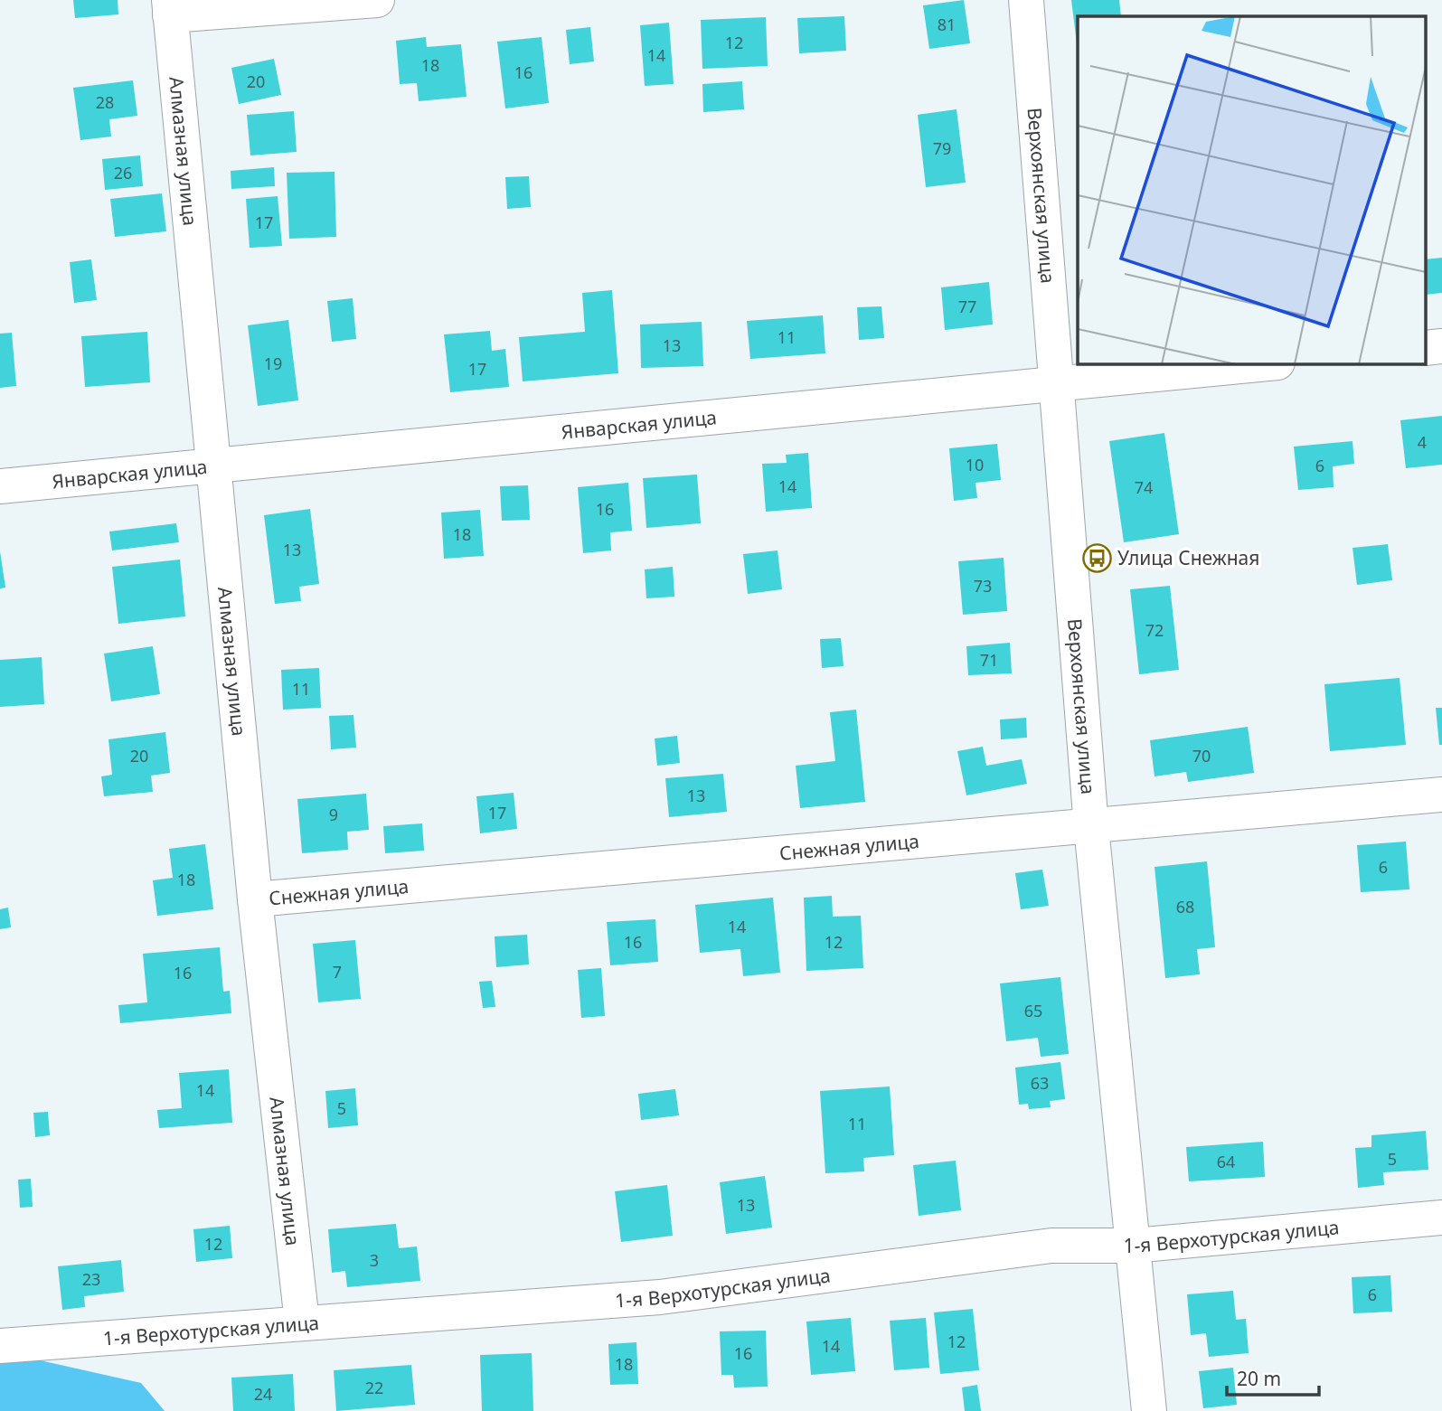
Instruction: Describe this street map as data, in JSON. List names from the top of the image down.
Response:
{
  "streets": {
    "street": [
      "Алмазная улица",
      "Верхоянская улица",
      "Январская улица",
      "Снежная улица",
      "1-я Верхотурская улица"
    ]
  },
  "crossings": [
    ["Алмазная улица", "Январская улица"],
    ["Алмазная улица", "Снежная улица"],
    ["Алмазная улица", "1-я Верхотурская улица"],
    ["Верхоянская улица", "Январская улица"],
    ["Верхоянская улица", "Снежная улица"],
    ["Верхоянская улица", "1-я Верхотурская улица"]
  ],
  "places": {
    "bus stop": ["Улица Снежная"]
  },
  "house_numbers": [
    "81",
    "12",
    "14",
    "18",
    "16",
    "20",
    "28",
    "79",
    "26",
    "17",
    "77",
    "11",
    "13",
    "19",
    "17",
    "4",
    "10",
    "6",
    "14",
    "74",
    "16",
    "18",
    "13",
    "73",
    "72",
    "71",
    "11",
    "20",
    "70",
    "13",
    "17",
    "9",
    "6",
    "18",
    "68",
    "14",
    "16",
    "12",
    "7",
    "16",
    "65",
    "63",
    "14",
    "5",
    "11",
    "5",
    "64",
    "13",
    "12",
    "3",
    "23",
    "6",
    "12",
    "14",
    "16",
    "18",
    "22",
    "24"
  ],
  "scale_bar": "20 m"
}
